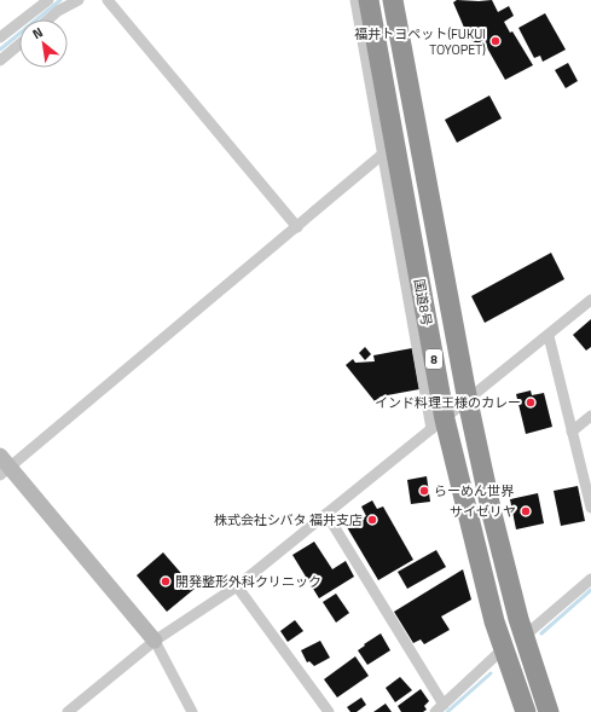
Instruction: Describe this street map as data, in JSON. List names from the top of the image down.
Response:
{
  "streets": {
    "highway": ["国道8号", "8"]
  },
  "crossings": [
    ["国道8号", "8"]
  ],
  "places": [
    "福井トヨペット(FUKUI TOYOPET)",
    "インド料理王様のカレー",
    "らーめん世界",
    "サイゼリヤ",
    "株式会社シバタ 福井支店",
    "開発整形外科クリニック"
  ],
  "north": "top left"
}
